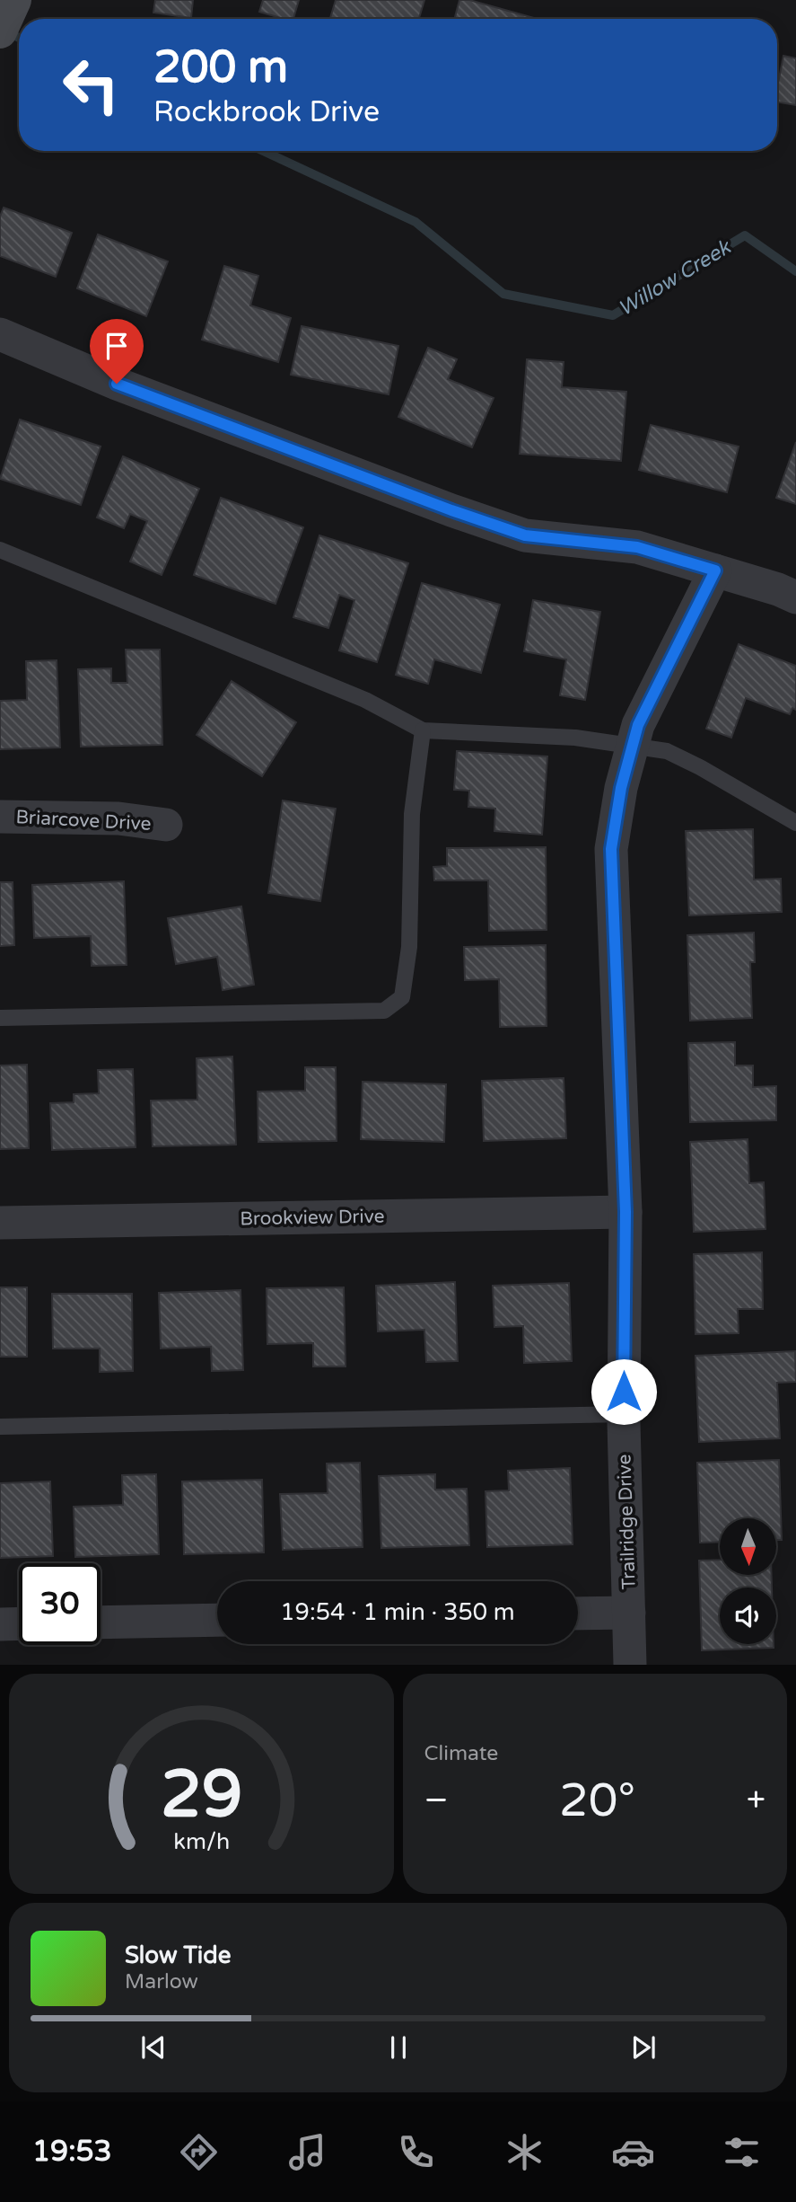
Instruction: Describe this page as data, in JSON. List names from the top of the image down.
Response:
{
  "streets": {
    "street": ["Briarcove Drive", "Brookview Drive", "Trailridge Drive"]
  },
  "crossings": [
    ["Brookview Drive", "Trailridge Drive"]
  ],
  "water": ["Willow Creek"],
  "north": "bottom",
  "page": {
    "turn": ["200 m", "Rockbrook Drive"],
    "limit": "30",
    "trip": "19:54 · 1 min · 350 m",
    "tile": "Climate",
    "heat": ["−", "20°", "+"],
    "song": ["Slow Tide", "Marlow"],
    "tabs": "19:53",
    "gauge": ["29", "km/h"]
  }
}
